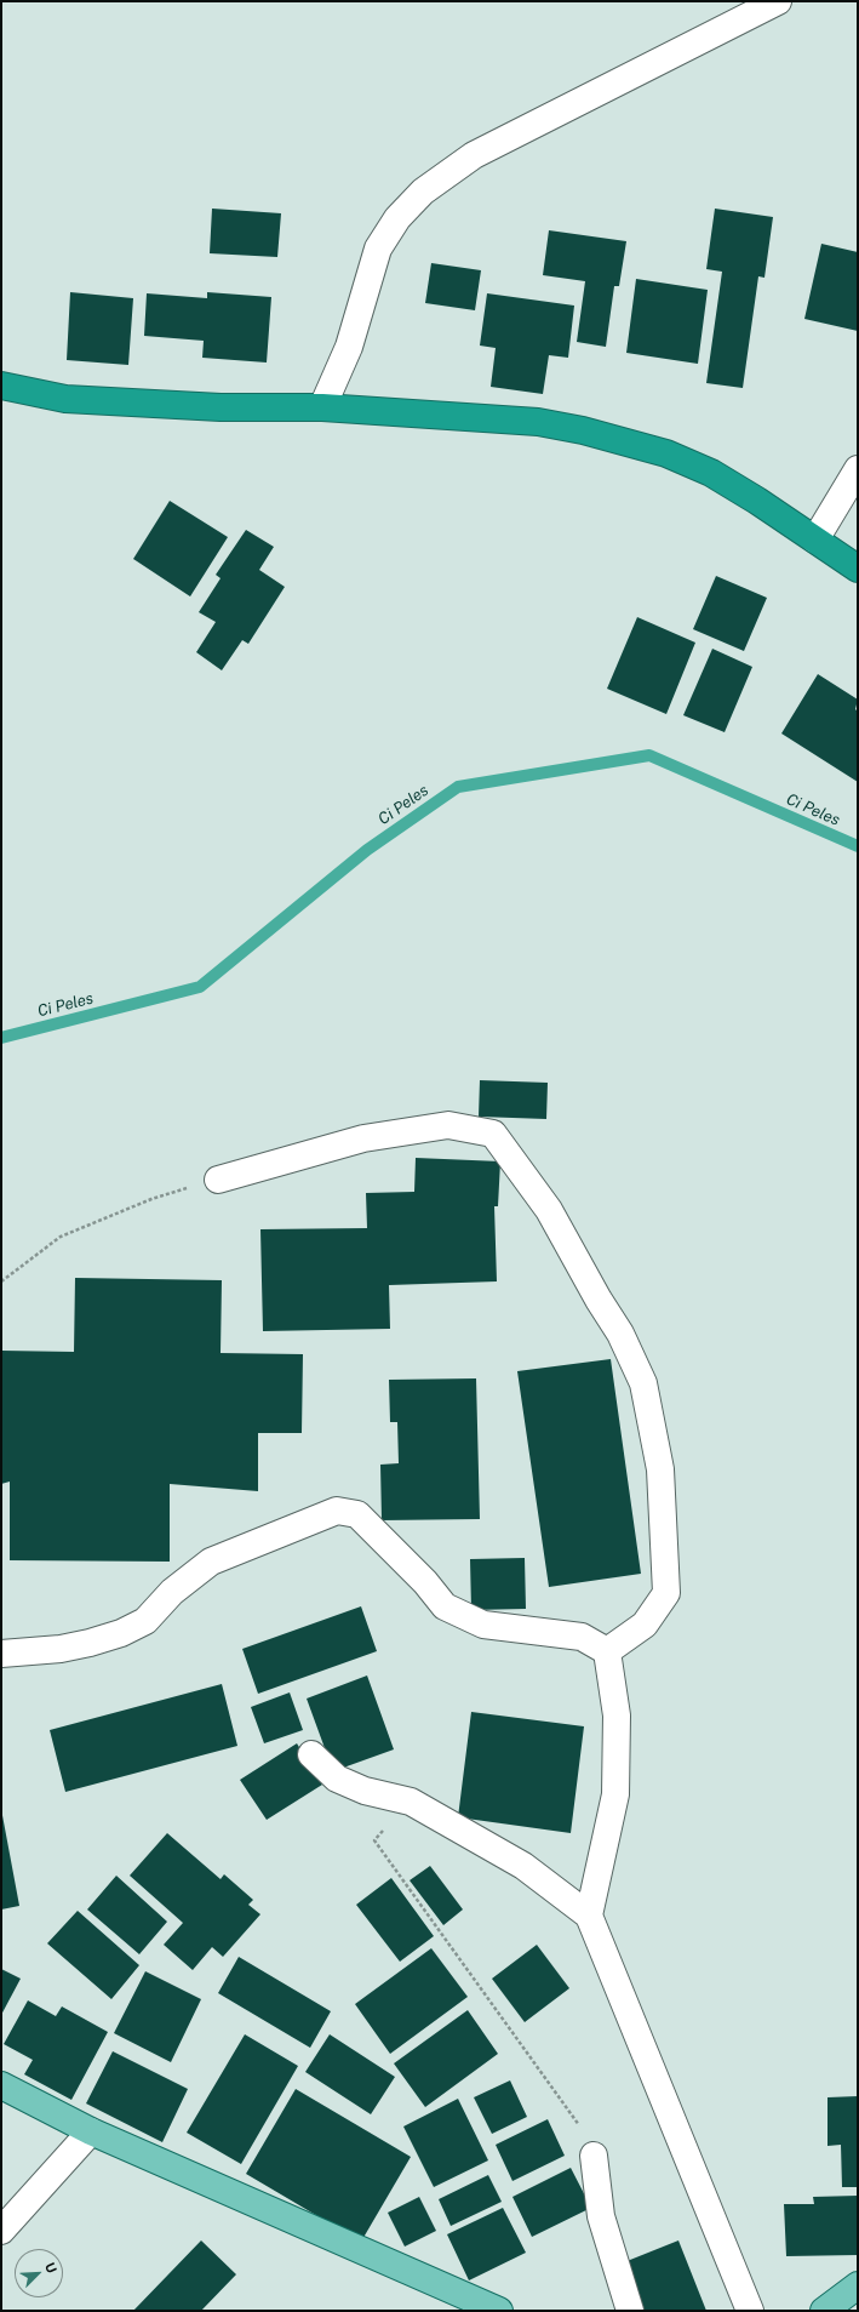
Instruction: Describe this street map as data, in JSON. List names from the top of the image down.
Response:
{
  "water": ["Ci Peles"],
  "north": "top right"
}
